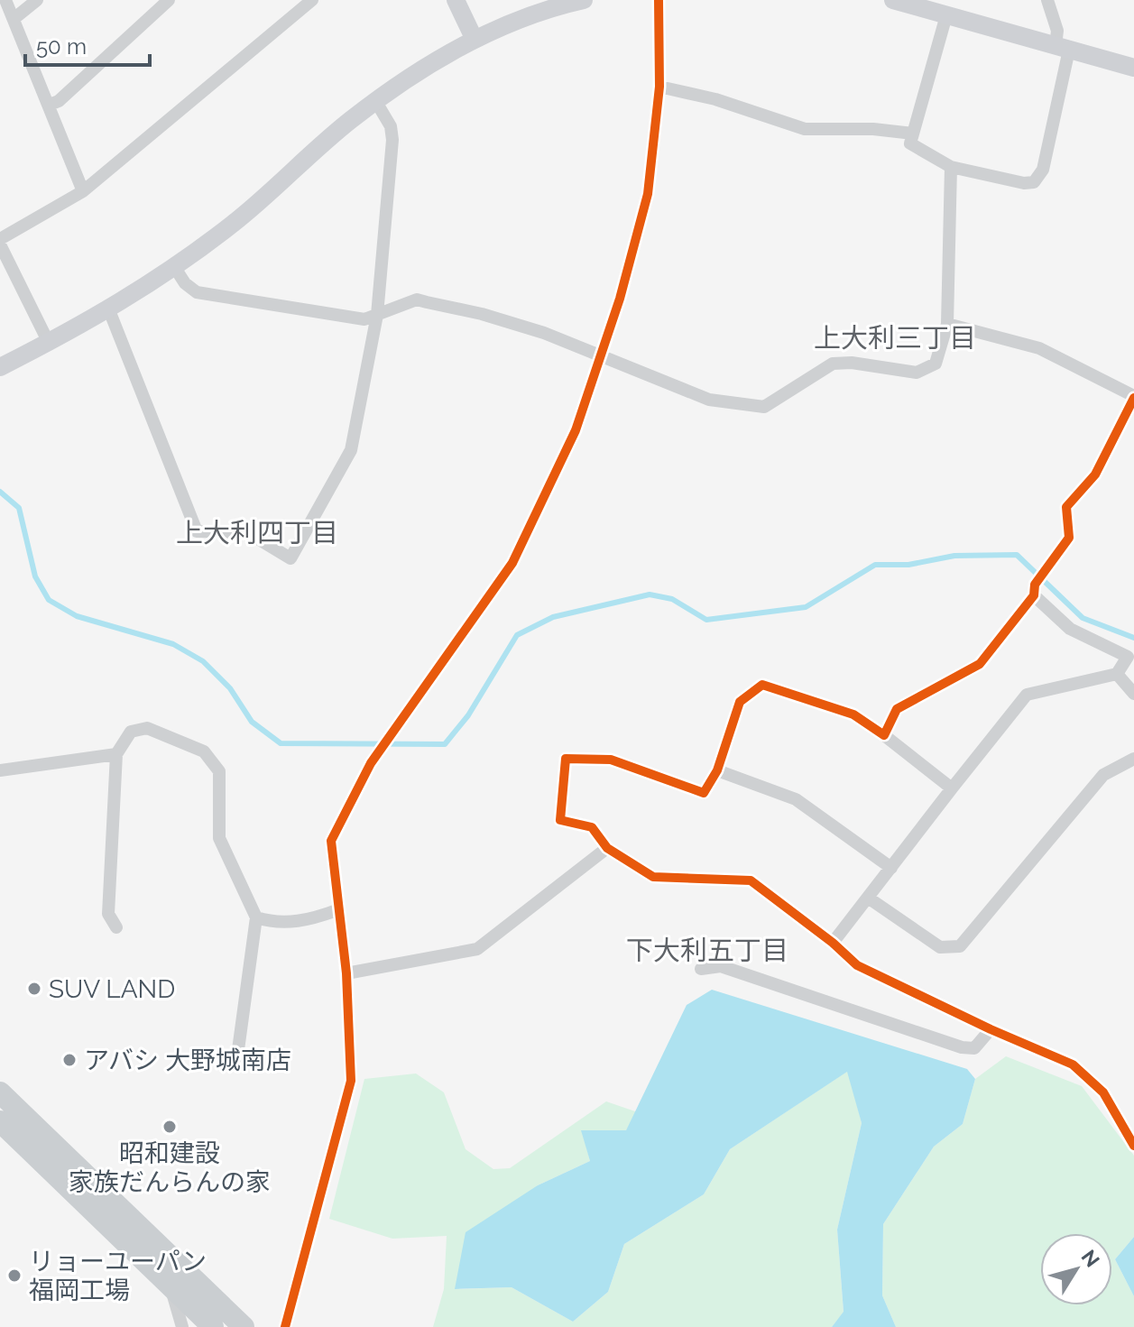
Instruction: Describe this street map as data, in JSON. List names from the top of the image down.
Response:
{
  "districts": ["上大利三丁目", "上大利四丁目", "下大利五丁目"],
  "places": [
    "SUV LAND",
    "アバシ 大野城南店",
    "昭和建設 家族だんらんの家",
    "リョーユーパン 福岡工場"
  ],
  "scale_bar": "50 m",
  "north": "top right"
}
